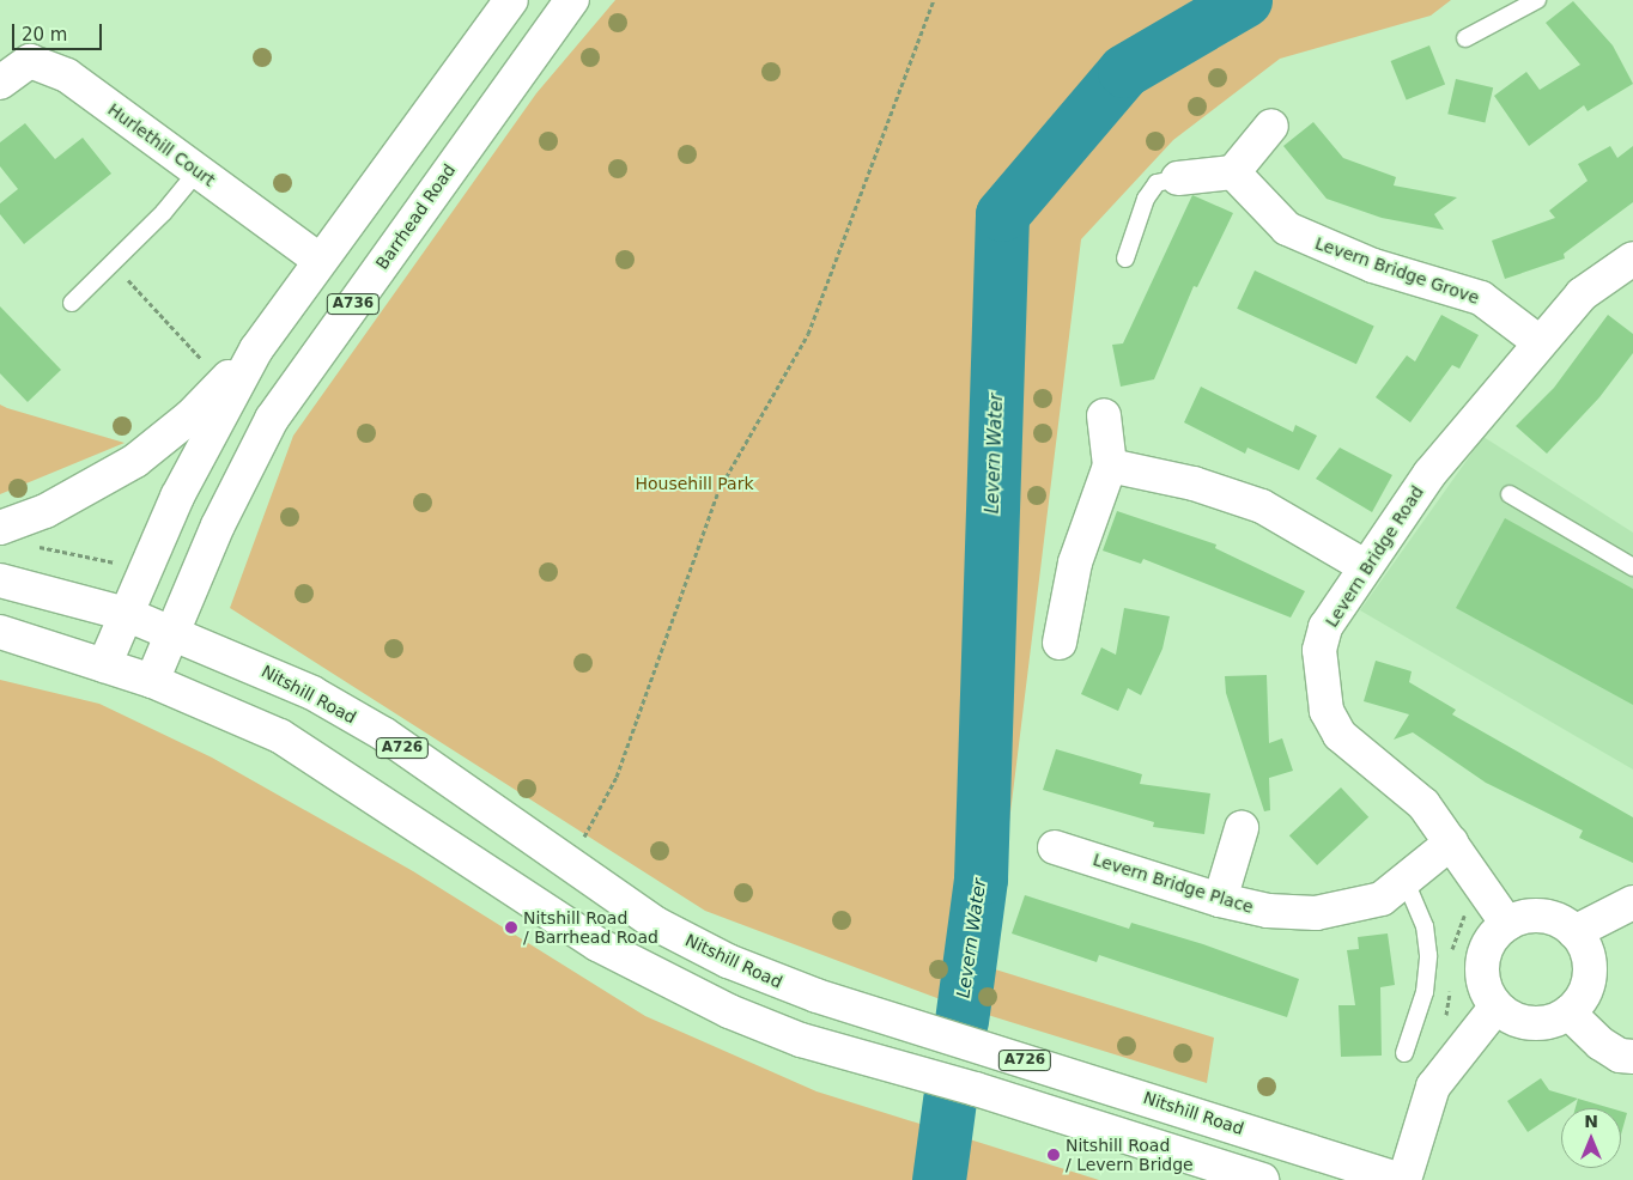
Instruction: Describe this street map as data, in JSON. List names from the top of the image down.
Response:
{
  "streets": {
    "main road": [
      "Hurlethill Court",
      "Barrhead Road",
      "Levern Bridge Grove",
      "A736",
      "Levern Bridge Road",
      "Nitshill Road",
      "A726",
      "Levern Bridge Place"
    ]
  },
  "crossings": [
    ["Barrhead Road", "Nitshill Road"],
    ["Barrhead Road", "A726"],
    ["Levern Bridge Grove", "Levern Bridge Road"],
    ["Levern Bridge Road", "Levern Bridge Place"],
    ["Nitshill Road", "A726"]
  ],
  "water": ["Levern Water"],
  "parks": ["Househill Park"],
  "places": ["Nitshill Road / Barrhead Road", "Nitshill Road / Levern Bridge"],
  "scale_bar": "20 m",
  "north": "top"
}
